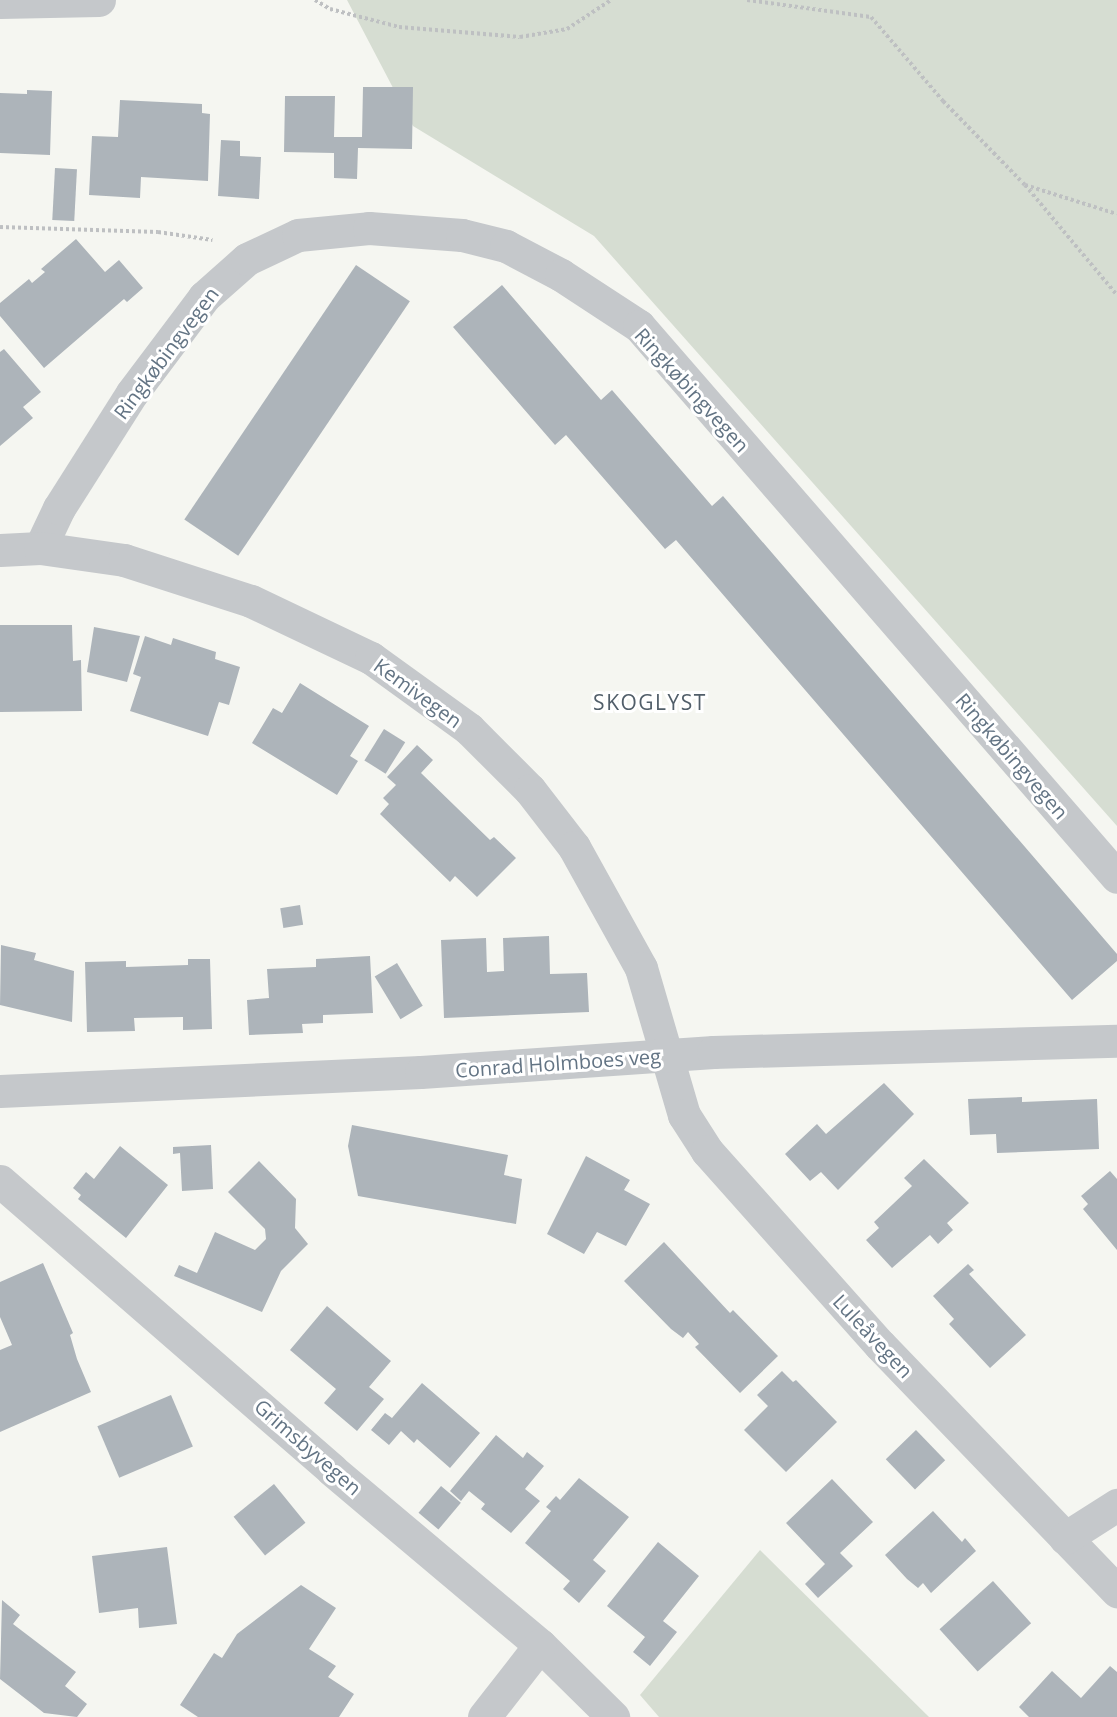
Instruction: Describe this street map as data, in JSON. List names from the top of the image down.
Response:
{
  "streets": {
    "street": [
      "Ringkøbingvegen",
      "Kemivegen",
      "Conrad Holmboes veg",
      "Luleåvegen",
      "Grimsbyvegen"
    ]
  },
  "crossings": [
    ["Ringkøbingvegen", "Kemivegen"],
    ["Kemivegen", "Conrad Holmboes veg"],
    ["Kemivegen", "Luleåvegen"],
    ["Conrad Holmboes veg", "Luleåvegen"]
  ],
  "districts": ["SKOGLYST"]
}
